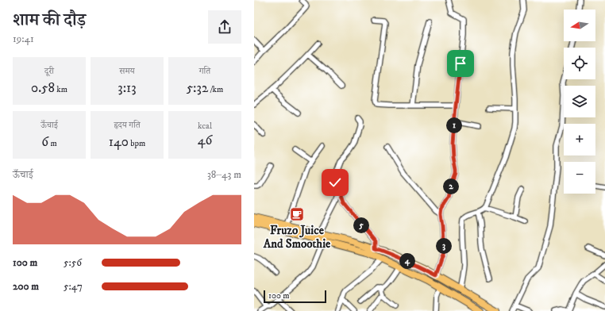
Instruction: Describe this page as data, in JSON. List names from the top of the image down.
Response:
{
  "places": {
    "cafe": ["Fruzo Juice And Smoothie"]
  },
  "scale_bar": "100 m",
  "north": "left",
  "page": {
    "heading": ["शाम की दौड़", "19:41"],
    "map_buttons": ["+", "−"],
    "stats": [
      ["दूरी", "0.58 km"],
      ["समय", "3:13"],
      ["गति", "5:32 /km"],
      ["ऊँचाई", "6 m"],
      ["हृदय गति", "140 bpm"],
      ["kcal", "46"]
    ],
    "pins": [
      "1",
      "2",
      "5",
      "3",
      "4"
    ],
    "chart": ["ऊँचाई", "38–43 m"],
    "list": [
      {
        "name": "100 m",
        "note": "5:56"
      },
      {
        "name": "200 m",
        "note": "5:47"
      }
    ],
    "scale": "100 m"
  }
}
